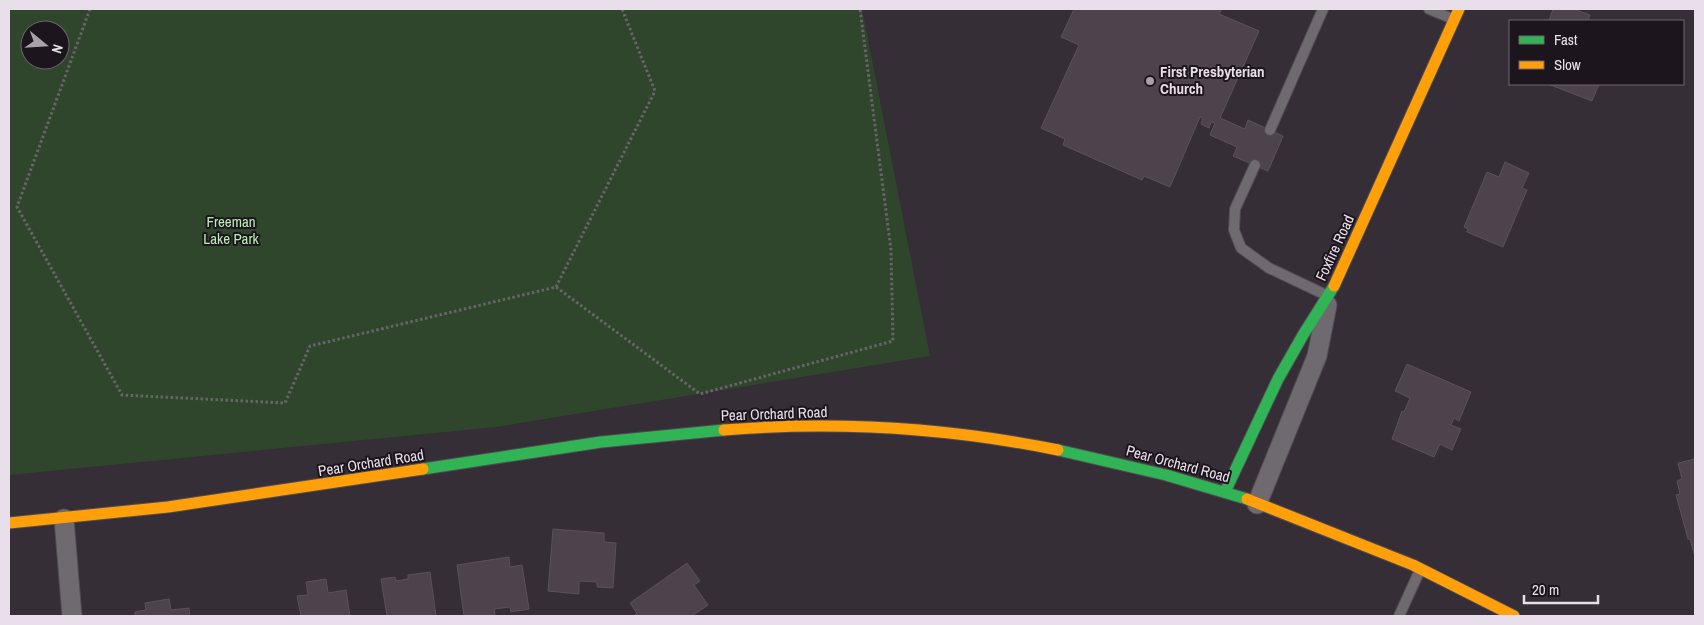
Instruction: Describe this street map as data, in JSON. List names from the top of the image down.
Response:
{
  "streets": {
    "street": ["Foxfire Road", "Pear Orchard Road"]
  },
  "crossings": [
    ["Foxfire Road", "Pear Orchard Road"]
  ],
  "parks": ["Freeman Lake Park"],
  "places": ["First Presbyterian Church"],
  "legend": ["Fast", "Slow"],
  "scale_bar": "20 m",
  "north": "right"
}
